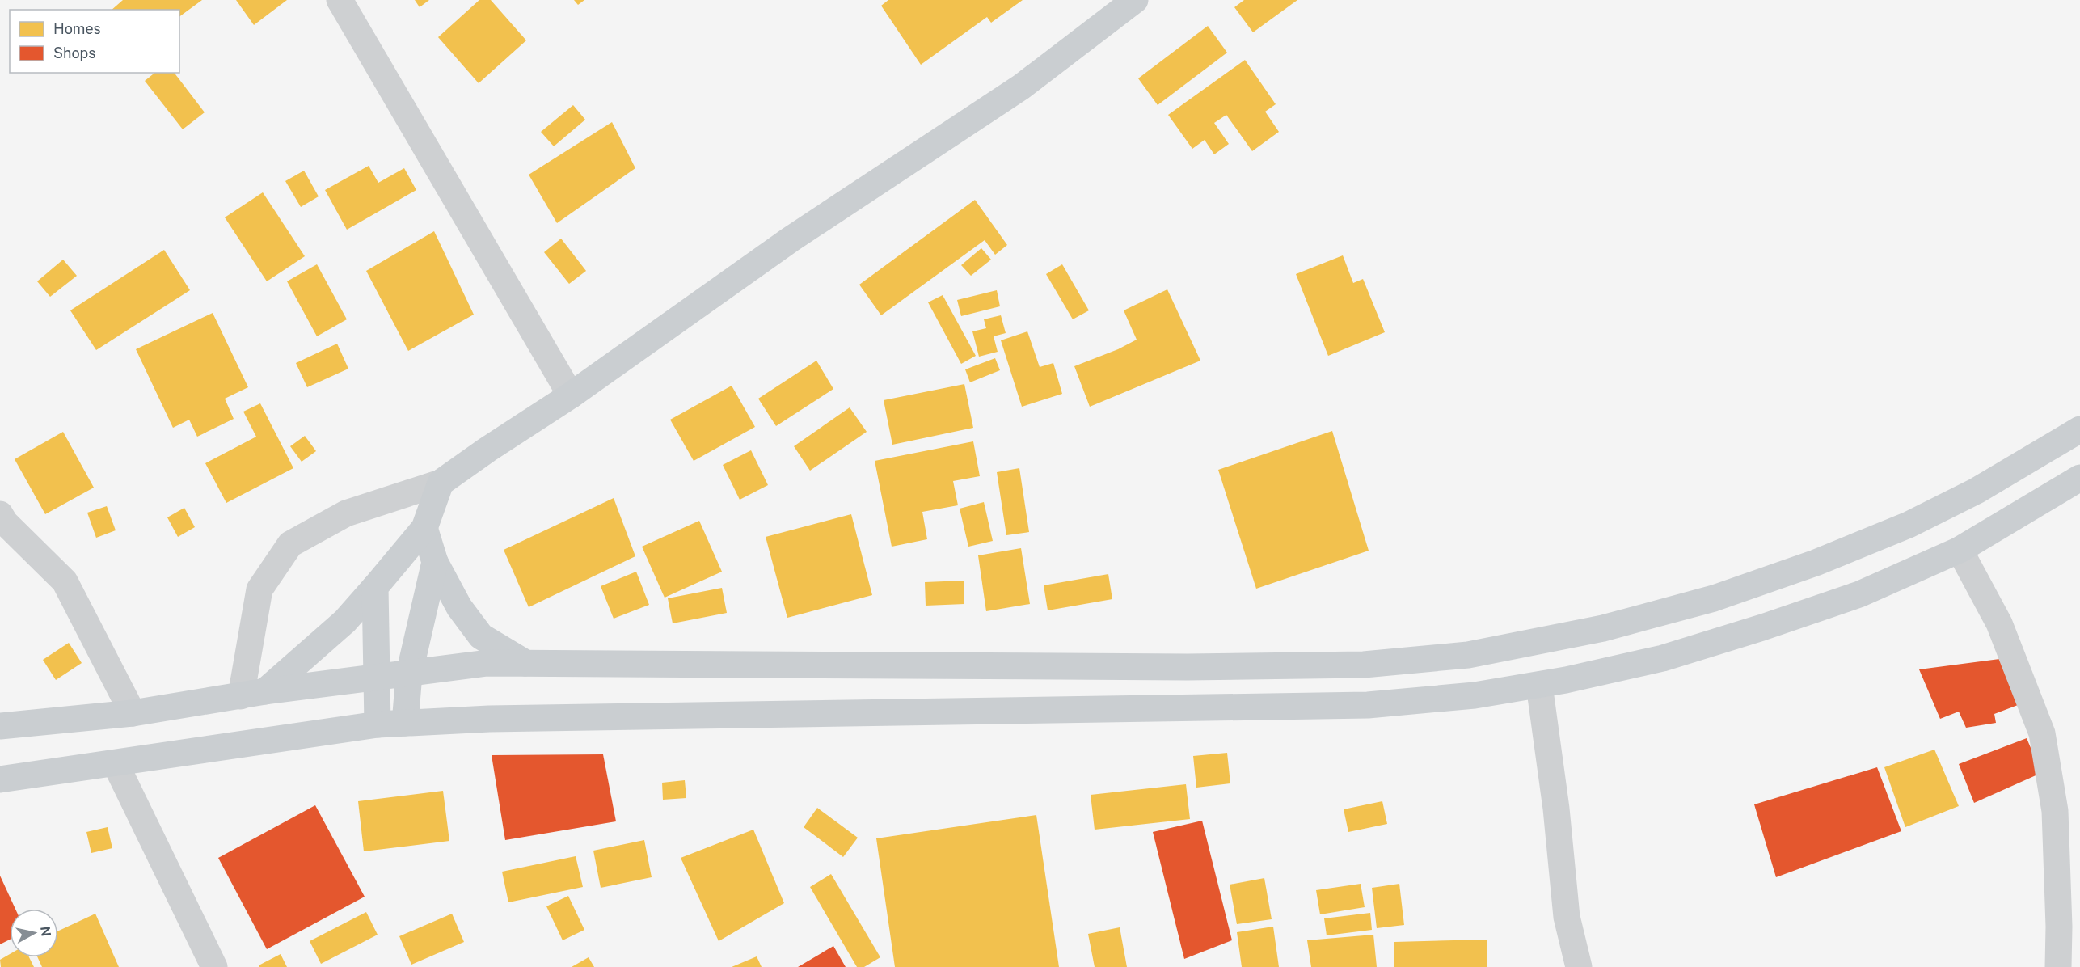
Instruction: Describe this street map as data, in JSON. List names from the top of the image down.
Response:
{
  "legend": ["Homes", "Shops"],
  "north": "right"
}
